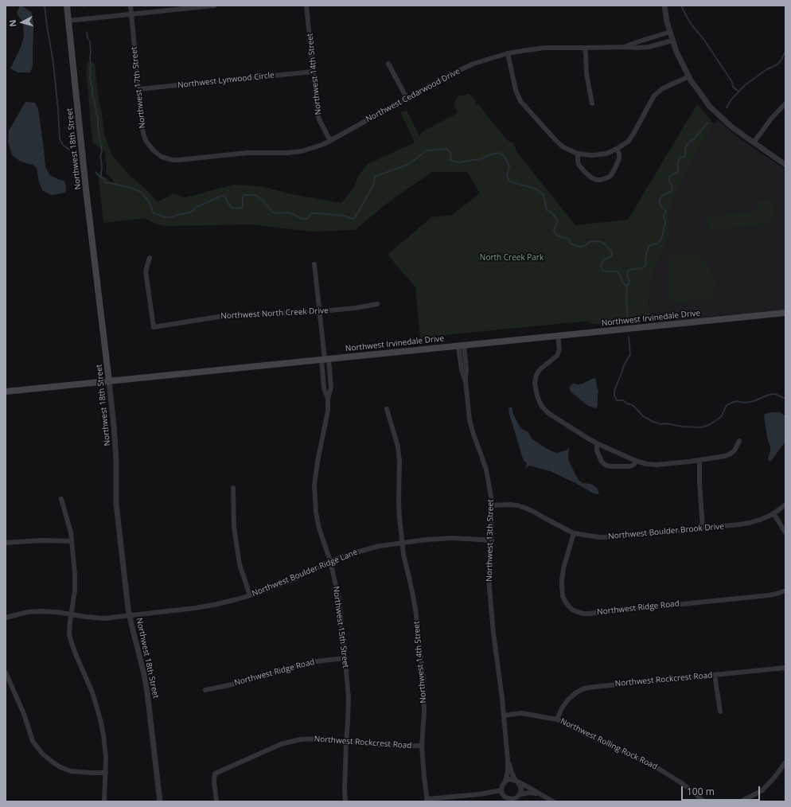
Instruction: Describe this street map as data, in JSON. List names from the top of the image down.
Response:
{
  "streets": {
    "main road": ["Northwest 18th Street", "Northwest Irvinedale Drive"],
    "street": [
      "Northwest 14th Street",
      "Northwest Lynwood Circle",
      "Northwest 17th Street",
      "Northwest Cedarwood Drive",
      "Northwest North Creek Drive",
      "Northwest Boulder Brook Drive",
      "Northwest 13th Street",
      "Northwest Boulder Ridge Lane",
      "Northwest Ridge Road",
      "Northwest 15th Street",
      "Northwest Rockcrest Road",
      "Northwest Rolling Rock Road"
    ]
  },
  "crossings": [
    ["Northwest 14th Street", "Northwest Lynwood Circle"],
    ["Northwest 14th Street", "Northwest Cedarwood Drive"],
    ["Northwest 14th Street", "Northwest Boulder Ridge Lane"],
    ["Northwest 14th Street", "Northwest Rockcrest Road"],
    ["Northwest Lynwood Circle", "Northwest 17th Street"],
    ["Northwest 17th Street", "Northwest Cedarwood Drive"],
    ["Northwest 18th Street", "Northwest Irvinedale Drive"],
    ["Northwest 18th Street", "Northwest Boulder Ridge Lane"],
    ["Northwest North Creek Drive", "Northwest 15th Street"],
    ["Northwest Irvinedale Drive", "Northwest 13th Street"],
    ["Northwest Irvinedale Drive", "Northwest 15th Street"],
    ["Northwest Boulder Brook Drive", "Northwest 13th Street"],
    ["Northwest Boulder Brook Drive", "Northwest Ridge Road"],
    ["Northwest 13th Street", "Northwest Boulder Ridge Lane"],
    ["Northwest 13th Street", "Northwest Rolling Rock Road"],
    ["Northwest Boulder Ridge Lane", "Northwest 15th Street"],
    ["Northwest Ridge Road", "Northwest 15th Street"],
    ["Northwest 15th Street", "Northwest Rockcrest Road"],
    ["Northwest Rockcrest Road", "Northwest Rolling Rock Road"]
  ],
  "parks": ["North Creek Park"],
  "scale_bar": "100 m",
  "north": "left"
}
